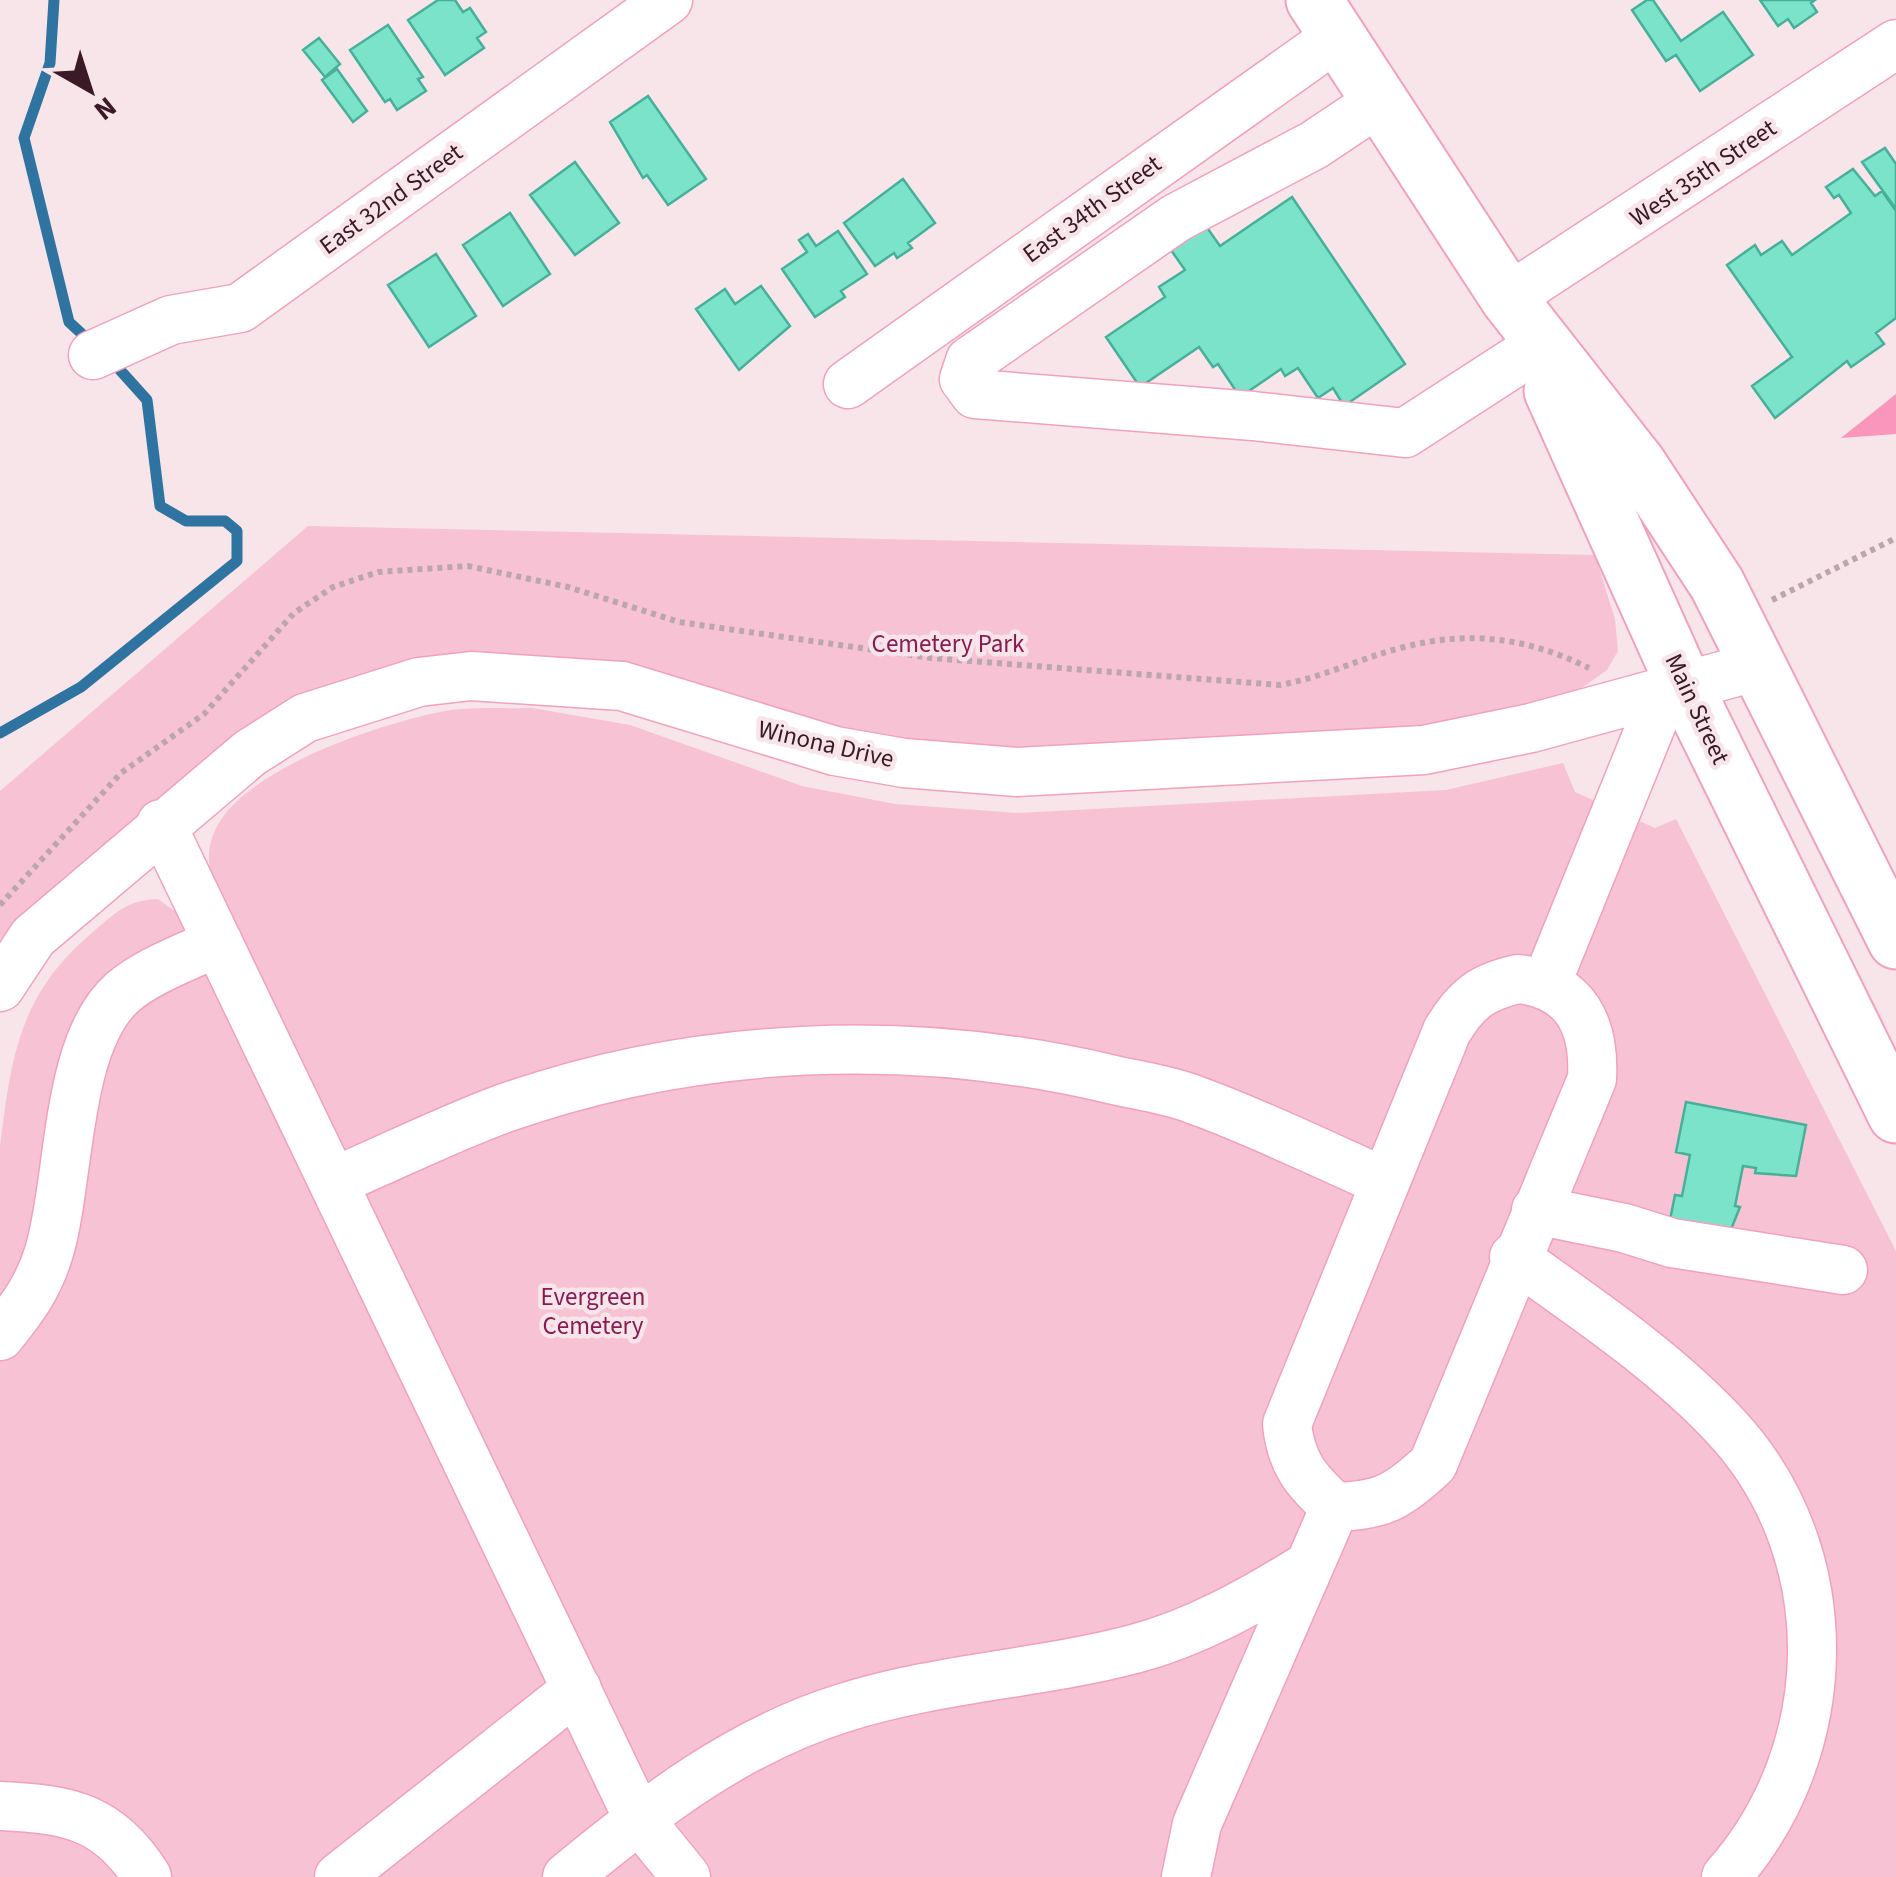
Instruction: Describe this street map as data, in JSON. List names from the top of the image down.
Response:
{
  "streets": {
    "main road": ["Main Street"],
    "street": [
      "West 35th Street",
      "East 32nd Street",
      "East 34th Street",
      "Winona Drive"
    ]
  },
  "crossings": [
    ["West 35th Street", "Main Street"],
    ["East 34th Street", "Main Street"],
    ["Main Street", "Winona Drive"]
  ],
  "parks": ["Cemetery Park", "Evergreen Cemetery"],
  "north": "bottom right"
}
